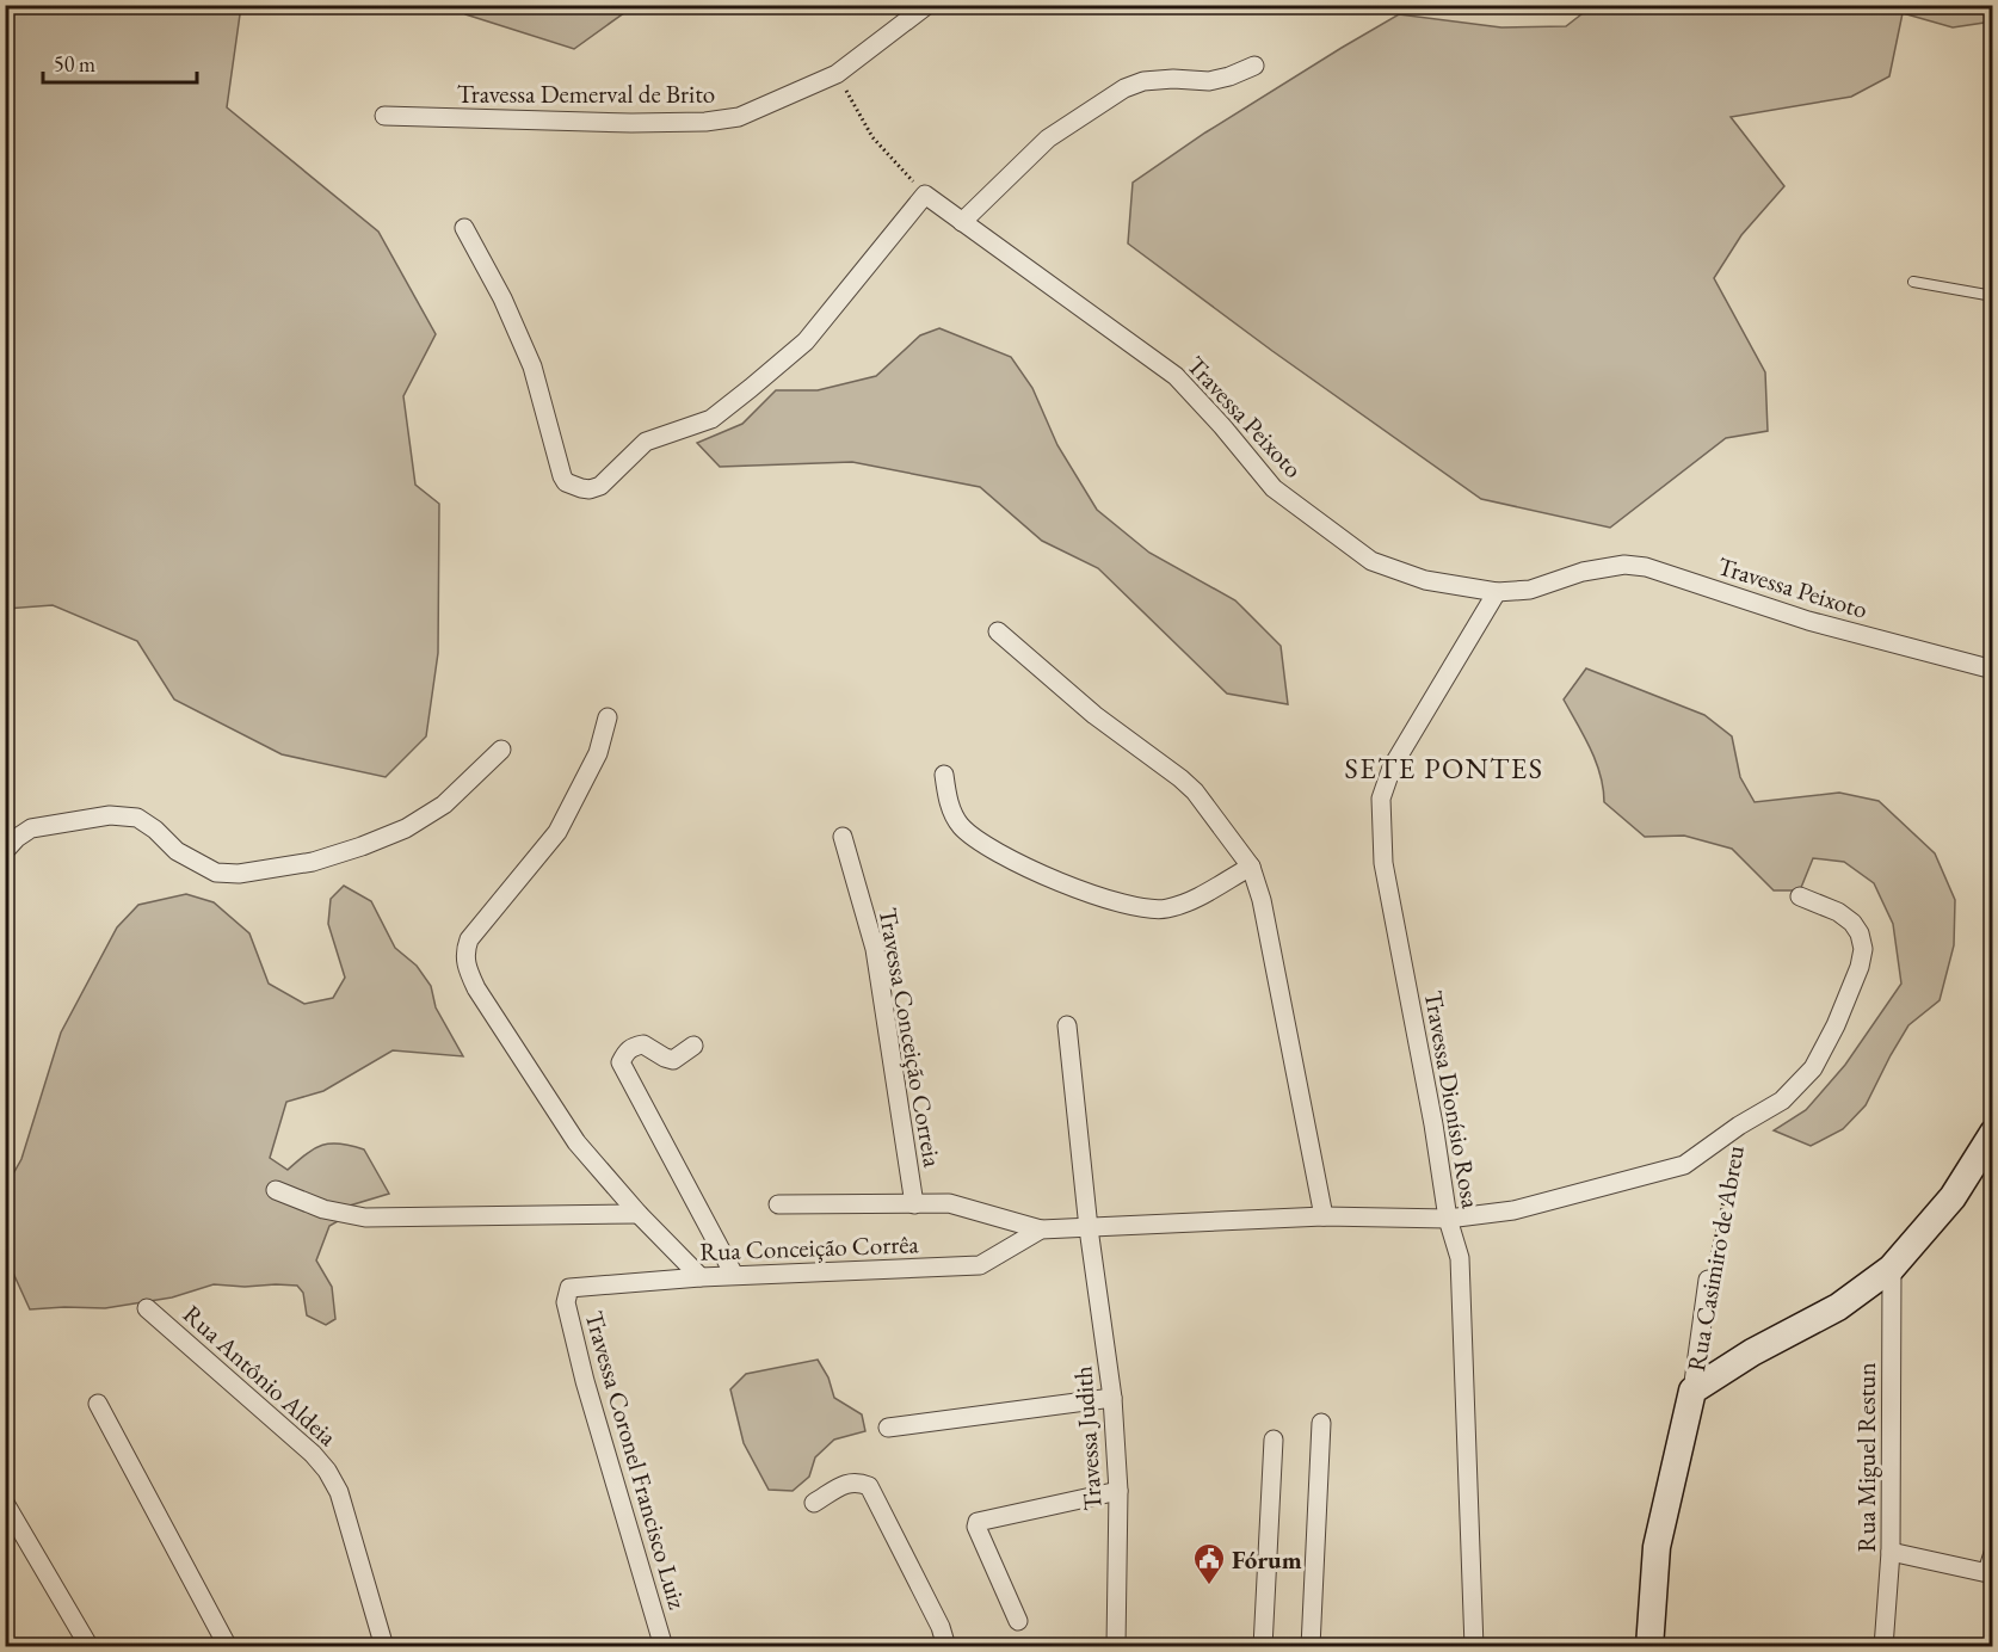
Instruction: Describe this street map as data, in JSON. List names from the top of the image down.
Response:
{
  "streets": {
    "street": [
      "Travessa Demerval de Brito",
      "Travessa Peixoto",
      "Travessa Conceição Correia",
      "Travessa Dionísio Rosa",
      "Rua Conceição Corrêa",
      "Rua Casimiro de Abreu",
      "Rua Antônio Aldeia",
      "Travessa Judith",
      "Rua Miguel Restun",
      "Travessa Coronel Francisco Luiz"
    ]
  },
  "crossings": [
    ["Travessa Peixoto", "Travessa Dionísio Rosa"],
    ["Travessa Conceição Correia", "Rua Conceição Corrêa"],
    ["Travessa Dionísio Rosa", "Rua Conceição Corrêa"],
    ["Rua Conceição Corrêa", "Rua Casimiro de Abreu"],
    ["Rua Conceição Corrêa", "Travessa Judith"],
    ["Rua Conceição Corrêa", "Travessa Coronel Francisco Luiz"],
    ["Rua Casimiro de Abreu", "Rua Miguel Restun"]
  ],
  "districts": ["SETE PONTES"],
  "places": {
    "public building": ["Fórum"]
  },
  "scale_bar": "50 m"
}
